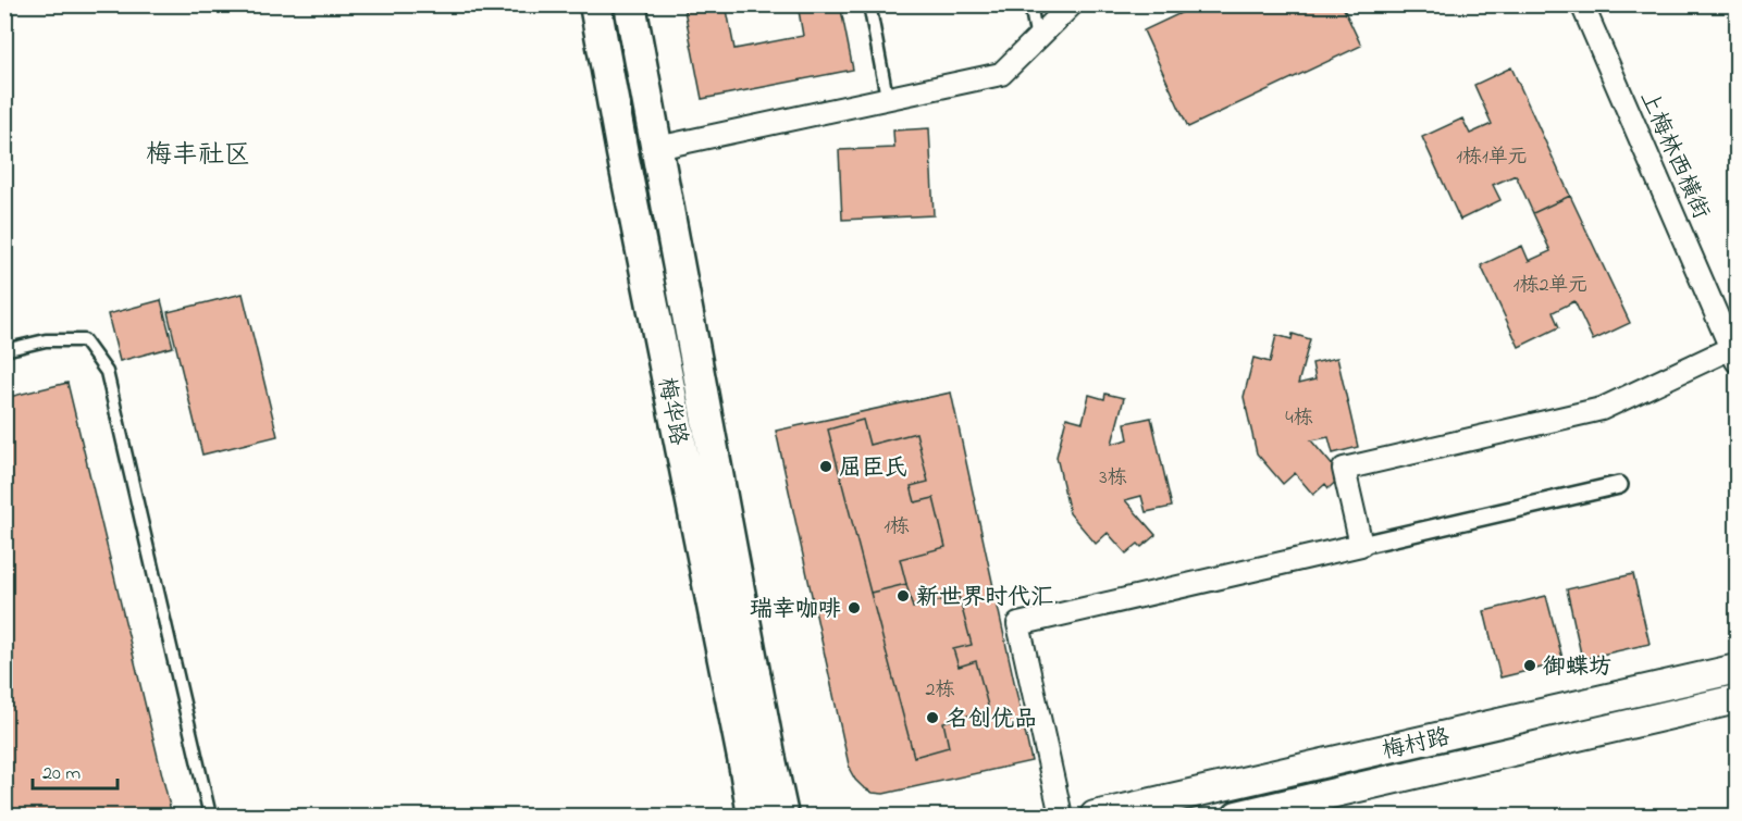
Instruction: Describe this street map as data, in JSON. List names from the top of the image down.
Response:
{
  "streets": {
    "main road": ["梅华路"],
    "street": ["上梅林西横街", "梅村路"]
  },
  "districts": ["梅丰社区"],
  "places": [
    "屈臣氏",
    "新世界时代汇",
    "瑞幸咖啡",
    "御蝶坊",
    "名创优品"
  ],
  "house_numbers": [
    "1栋1单元",
    "1栋2单元",
    "4栋",
    "3栋",
    "1栋",
    "2栋"
  ],
  "scale_bar": "20 m"
}
